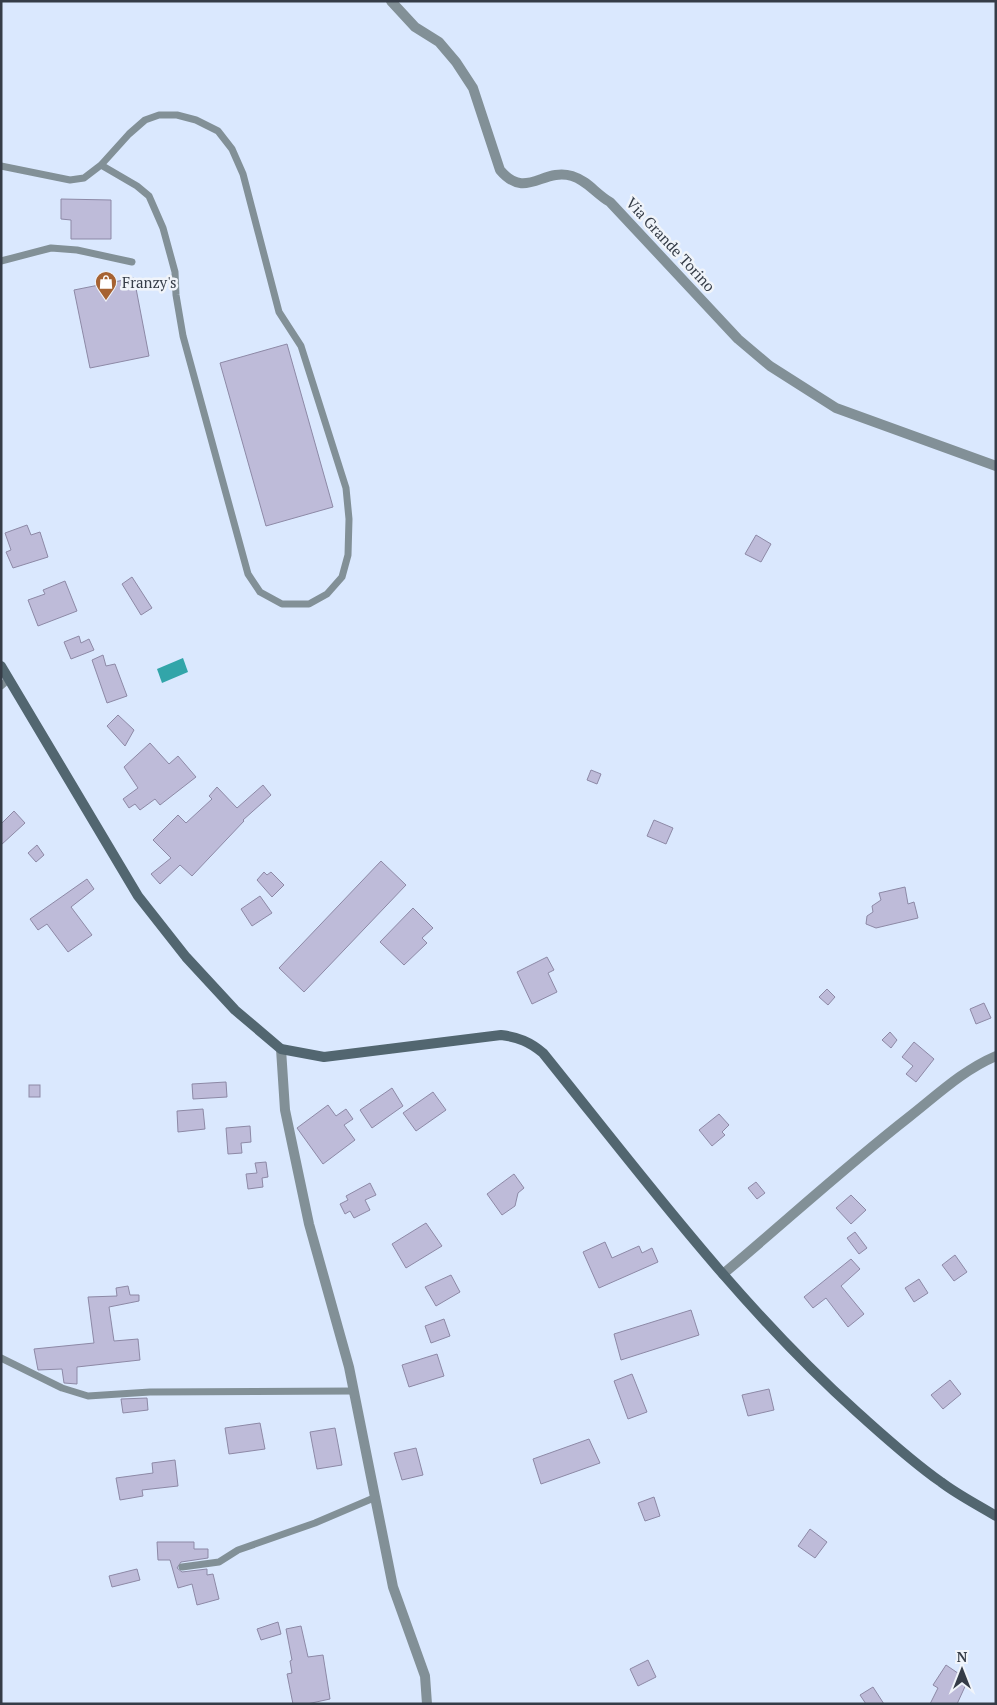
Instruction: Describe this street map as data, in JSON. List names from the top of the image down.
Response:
{
  "streets": {
    "street": ["Via Grande Torino"]
  },
  "places": {
    "shop": ["Franzy's"]
  },
  "north": "top"
}
